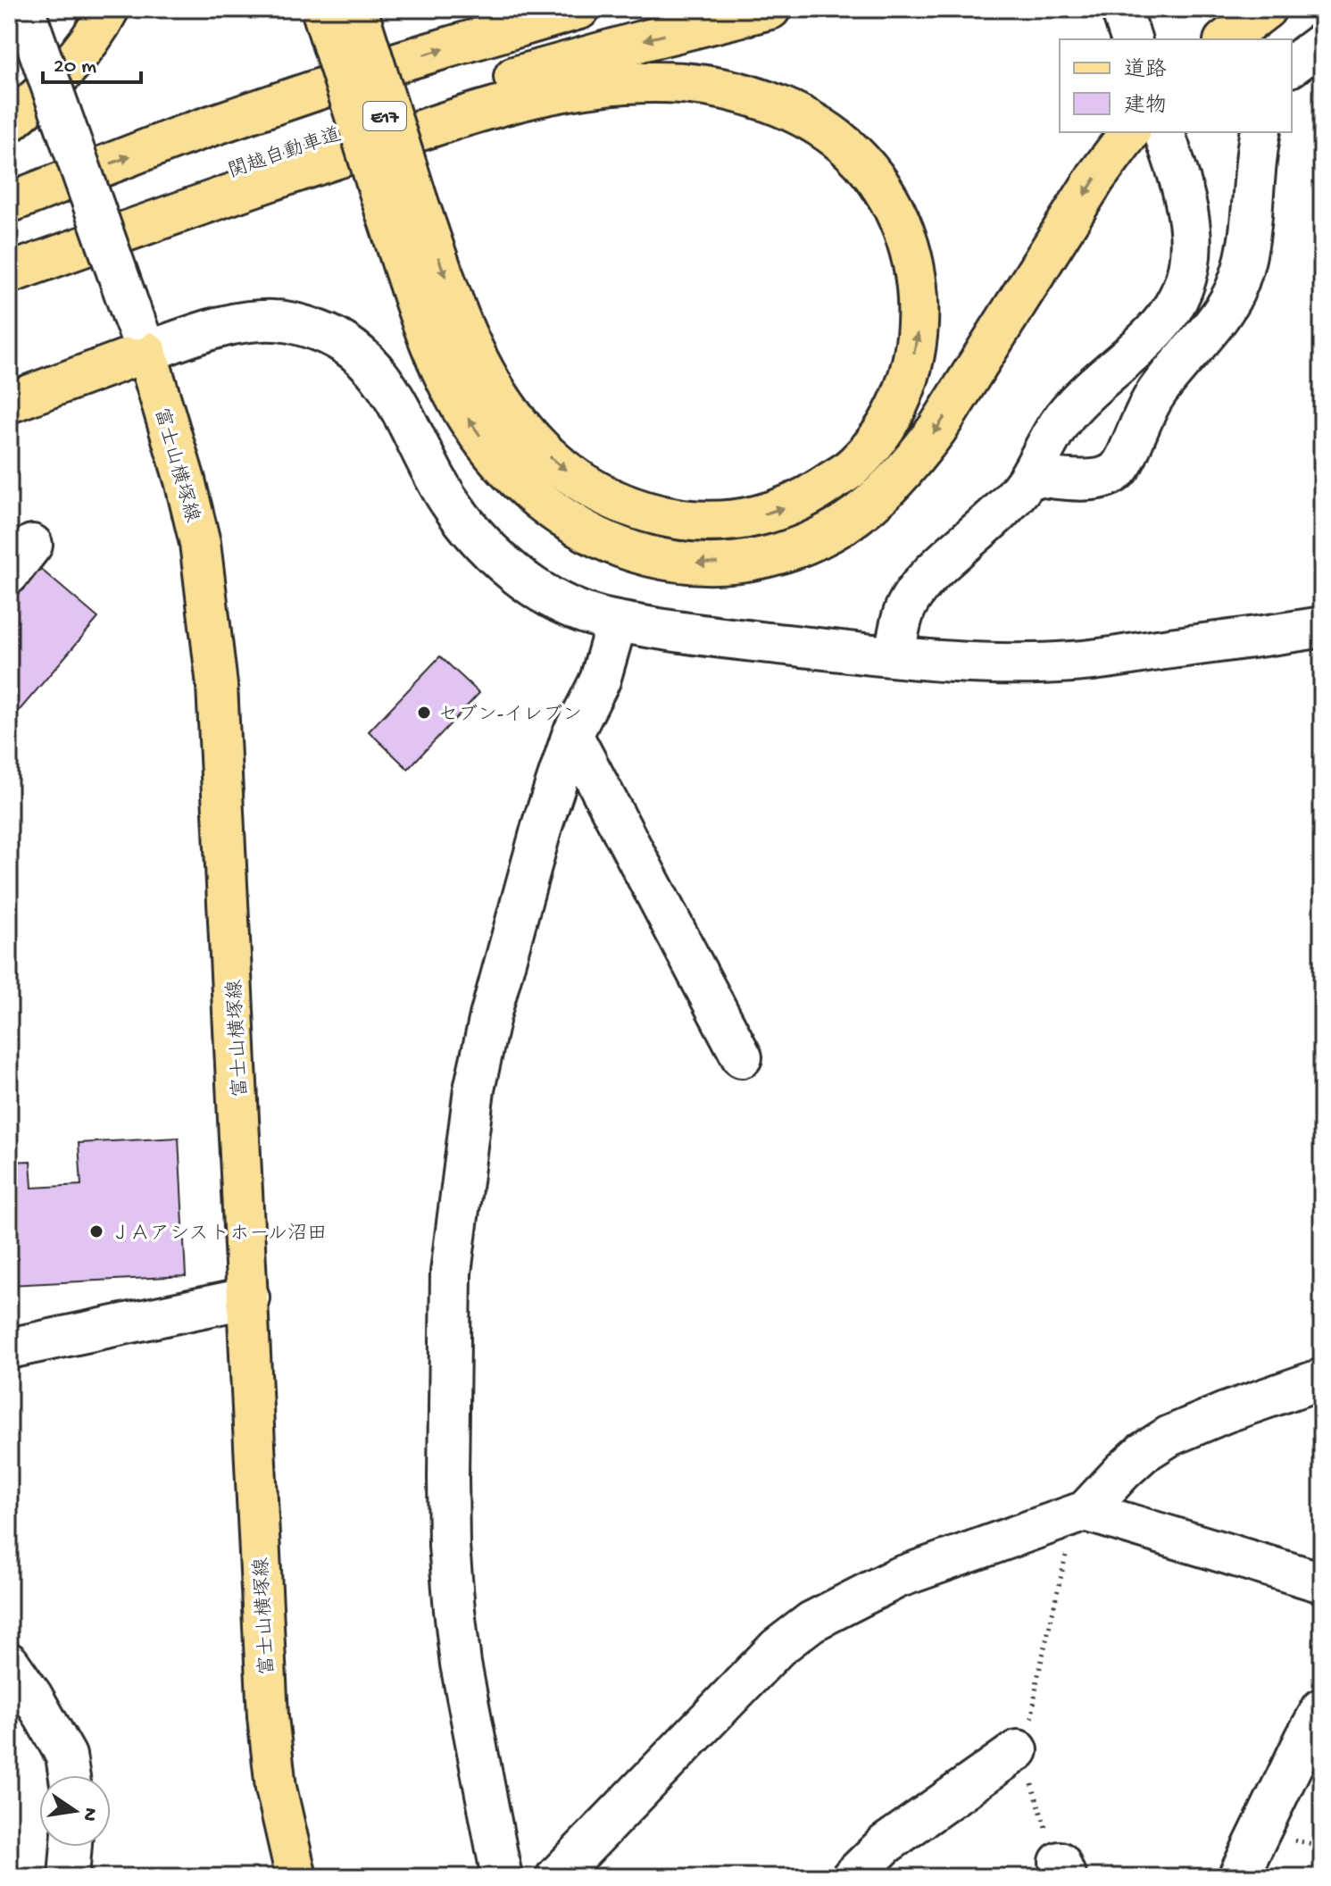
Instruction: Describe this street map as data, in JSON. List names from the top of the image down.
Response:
{
  "streets": {
    "main road": ["E17", "関越自動車道", "富士山横塚線"]
  },
  "places": ["セブン-イレブン", "ＪＡアシストホール沼田"],
  "legend": ["道路", "建物"],
  "scale_bar": "20 m",
  "north": "right"
}
